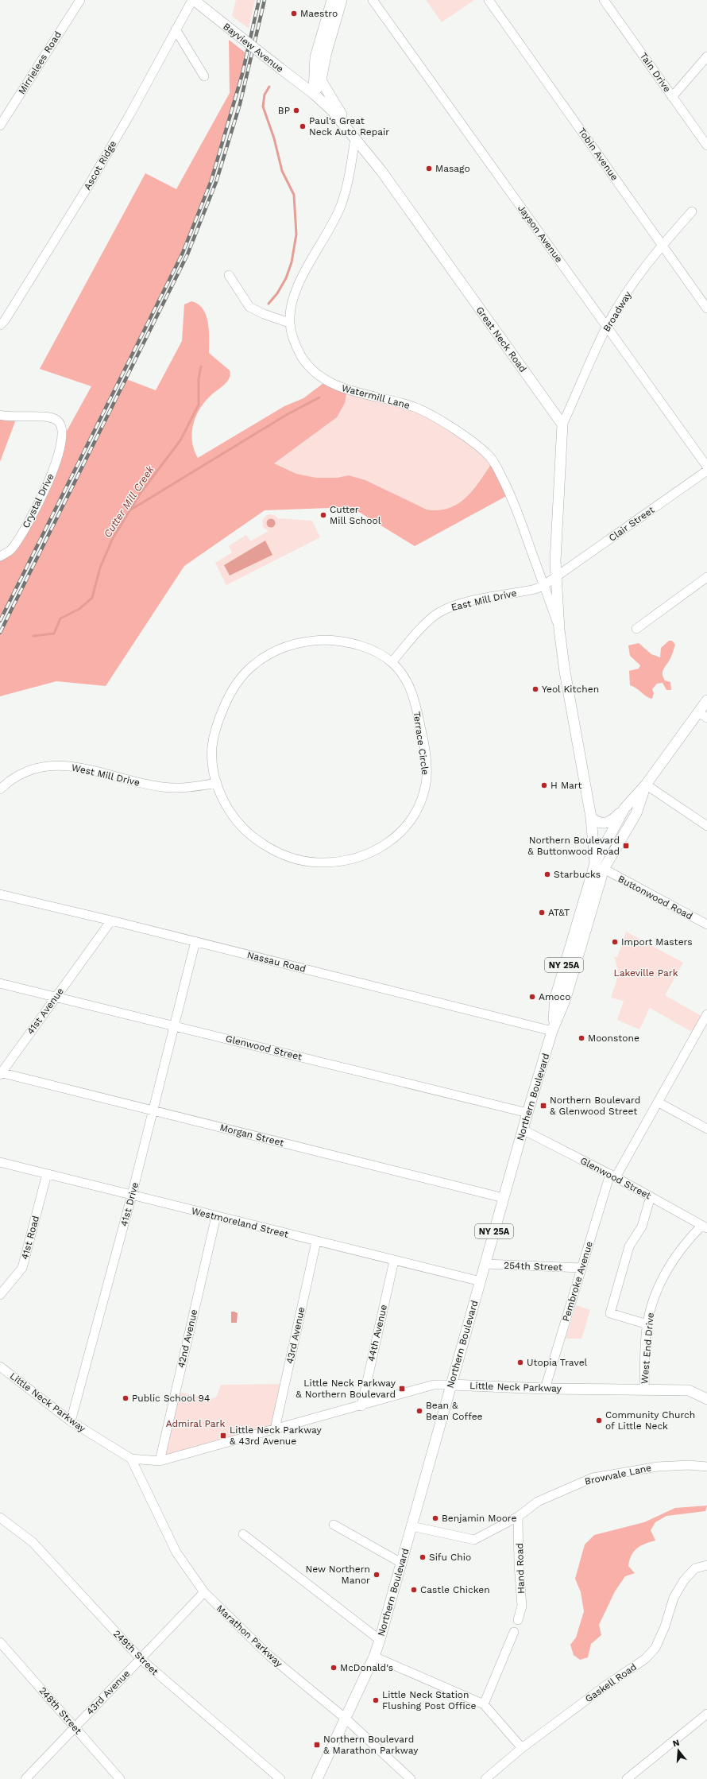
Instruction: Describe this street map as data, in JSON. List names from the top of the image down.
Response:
{
  "streets": {
    "main road": [
      "Bayview Avenue",
      "Great Neck Road",
      "NY 25A",
      "Northern Boulevard",
      "Little Neck Parkway"
    ],
    "street": [
      "Mirrielees Road",
      "Tain Drive",
      "Tobin Avenue",
      "Ascot Ridge",
      "Jayson Avenue",
      "Broadway",
      "Watermill Lane",
      "Crystal Drive",
      "Clair Street",
      "East Mill Drive",
      "Terrace Circle",
      "West Mill Drive",
      "Buttonwood Road",
      "Nassau Road",
      "41st Avenue",
      "Glenwood Street",
      "Morgan Street",
      "41st Drive",
      "Westmoreland Street",
      "41st Road",
      "254th Street",
      "Pembroke Avenue",
      "44th Avenue",
      "43rd Avenue",
      "42nd Avenue",
      "West End Drive",
      "Browvale Lane",
      "Hand Road",
      "Marathon Parkway",
      "249th Street",
      "Gaskell Road",
      "248th Street"
    ]
  },
  "crossings": [
    ["Bayview Avenue", "Ascot Ridge"],
    ["Bayview Avenue", "Great Neck Road"],
    ["Tobin Avenue", "Broadway"],
    ["Jayson Avenue", "Broadway"],
    ["Broadway", "Great Neck Road"],
    ["Watermill Lane", "East Mill Drive"],
    ["Clair Street", "East Mill Drive"],
    ["East Mill Drive", "Terrace Circle"],
    ["Terrace Circle", "West Mill Drive"],
    ["Buttonwood Road", "Northern Boulevard"],
    ["Nassau Road", "41st Avenue"],
    ["Nassau Road", "Northern Boulevard"],
    ["Nassau Road", "41st Drive"],
    ["41st Avenue", "Glenwood Street"],
    ["41st Avenue", "Morgan Street"],
    ["Glenwood Street", "Northern Boulevard"],
    ["Glenwood Street", "41st Drive"],
    ["Glenwood Street", "Pembroke Avenue"],
    ["Glenwood Street", "West End Drive"],
    ["Northern Boulevard", "Morgan Street"],
    ["Northern Boulevard", "Westmoreland Street"],
    ["Northern Boulevard", "254th Street"],
    ["Northern Boulevard", "Little Neck Parkway"],
    ["Northern Boulevard", "Browvale Lane"],
    ["Northern Boulevard", "Marathon Parkway"],
    ["Morgan Street", "41st Drive"],
    ["41st Drive", "Westmoreland Street"],
    ["41st Drive", "Little Neck Parkway"],
    ["Westmoreland Street", "41st Road"],
    ["Westmoreland Street", "44th Avenue"],
    ["Westmoreland Street", "43rd Avenue"],
    ["Westmoreland Street", "42nd Avenue"],
    ["254th Street", "Pembroke Avenue"],
    ["Pembroke Avenue", "Little Neck Parkway"],
    ["44th Avenue", "Little Neck Parkway"],
    ["43rd Avenue", "Little Neck Parkway"],
    ["43rd Avenue", "Marathon Parkway"],
    ["43rd Avenue", "249th Street"],
    ["43rd Avenue", "248th Street"],
    ["42nd Avenue", "Little Neck Parkway"],
    ["West End Drive", "Little Neck Parkway"],
    ["Little Neck Parkway", "Marathon Parkway"],
    ["Browvale Lane", "Hand Road"]
  ],
  "water": ["Cutter Mill Creek"],
  "parks": ["Lakeville Park", "Admiral Park"],
  "places": {
    "other": [
      "Maestro",
      "BP",
      "Paul's Great Neck Auto Repair",
      "Masago",
      "Cutter Mill School",
      "Yeol Kitchen",
      "H Mart",
      "Starbucks",
      "AT&T",
      "Import Masters",
      "Amoco",
      "Moonstone",
      "Utopia Travel",
      "Public School 94",
      "Bean & Bean Coffee",
      "Community Church of Little Neck",
      "Benjamin Moore",
      "Sifu Chio",
      "New Northern Manor",
      "Castle Chicken",
      "McDonald's",
      "Little Neck Station Flushing Post Office"
    ],
    "transit": [
      "Northern Boulevard & Buttonwood Road",
      "Northern Boulevard & Glenwood Street",
      "Little Neck Parkway & Northern Boulevard",
      "Little Neck Parkway & 43rd Avenue",
      "Northern Boulevard & Marathon Parkway"
    ]
  },
  "north": "top"
}
